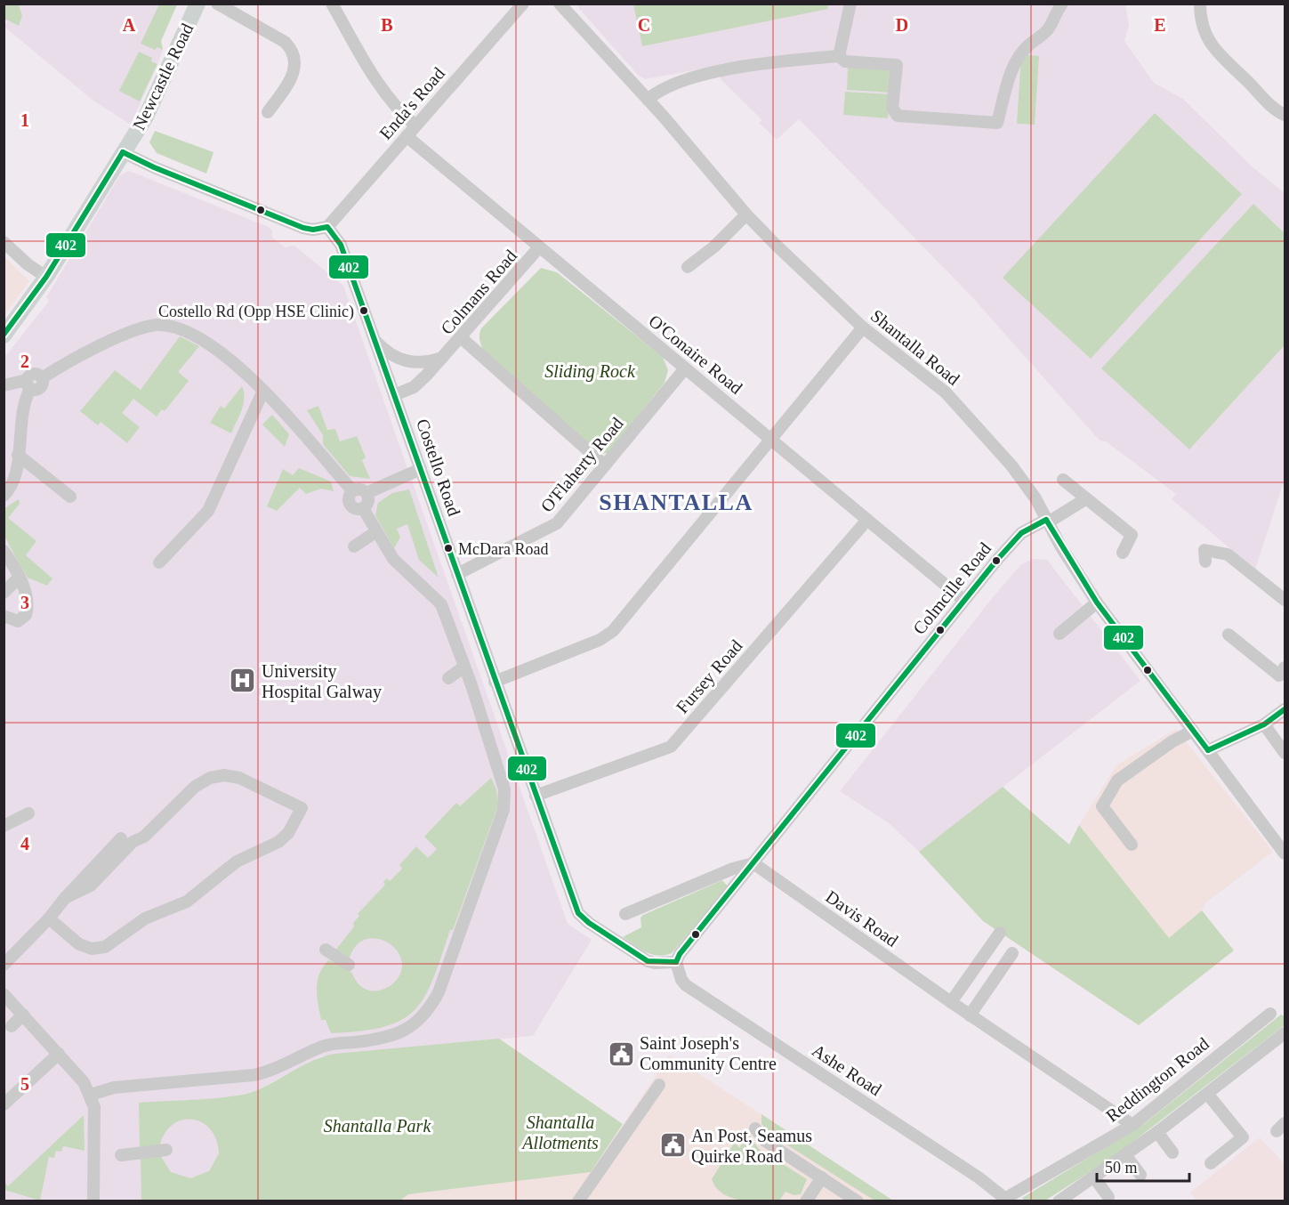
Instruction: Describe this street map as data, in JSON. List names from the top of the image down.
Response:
{
  "streets": {
    "main road": ["Newcastle Road"],
    "street": [
      "Enda's Road",
      "Colmans Road",
      "Shantalla Road",
      "O'Conaire Road",
      "O'Flaherty Road",
      "Costello Road",
      "Colmcille Road",
      "Fursey Road",
      "Davis Road",
      "Ashe Road",
      "Reddington Road"
    ]
  },
  "crossings": [
    ["Enda's Road", "O'Conaire Road"],
    ["Enda's Road", "Costello Road"],
    ["Colmans Road", "O'Conaire Road"],
    ["Colmans Road", "Costello Road"],
    ["Shantalla Road", "Colmcille Road"],
    ["O'Conaire Road", "O'Flaherty Road"],
    ["O'Conaire Road", "Colmcille Road"],
    ["O'Conaire Road", "Fursey Road"],
    ["O'Flaherty Road", "Costello Road"],
    ["Costello Road", "Colmcille Road"],
    ["Costello Road", "Fursey Road"],
    ["Costello Road", "Ashe Road"],
    ["Colmcille Road", "Davis Road"],
    ["Colmcille Road", "Ashe Road"],
    ["Davis Road", "Reddington Road"],
    ["Ashe Road", "Reddington Road"]
  ],
  "districts": ["SHANTALLA"],
  "parks": ["Sliding Rock", "Shantalla Allotments", "Shantalla Park"],
  "places": {
    "other": ["Costello Rd (Opp HSE Clinic)", "McDara Road"],
    "hospital": ["University Hospital Galway"],
    "public building": ["Saint Joseph's Community Centre", "An Post, Seamus Quirke Road"]
  },
  "lines": ["transit line 402"],
  "scale_bar": "50 m",
  "grid": {
    "columns": [
      "A",
      "B",
      "C",
      "D",
      "E"
    ],
    "rows": [
      "1",
      "2",
      "3",
      "4",
      "5"
    ]
  }
}
